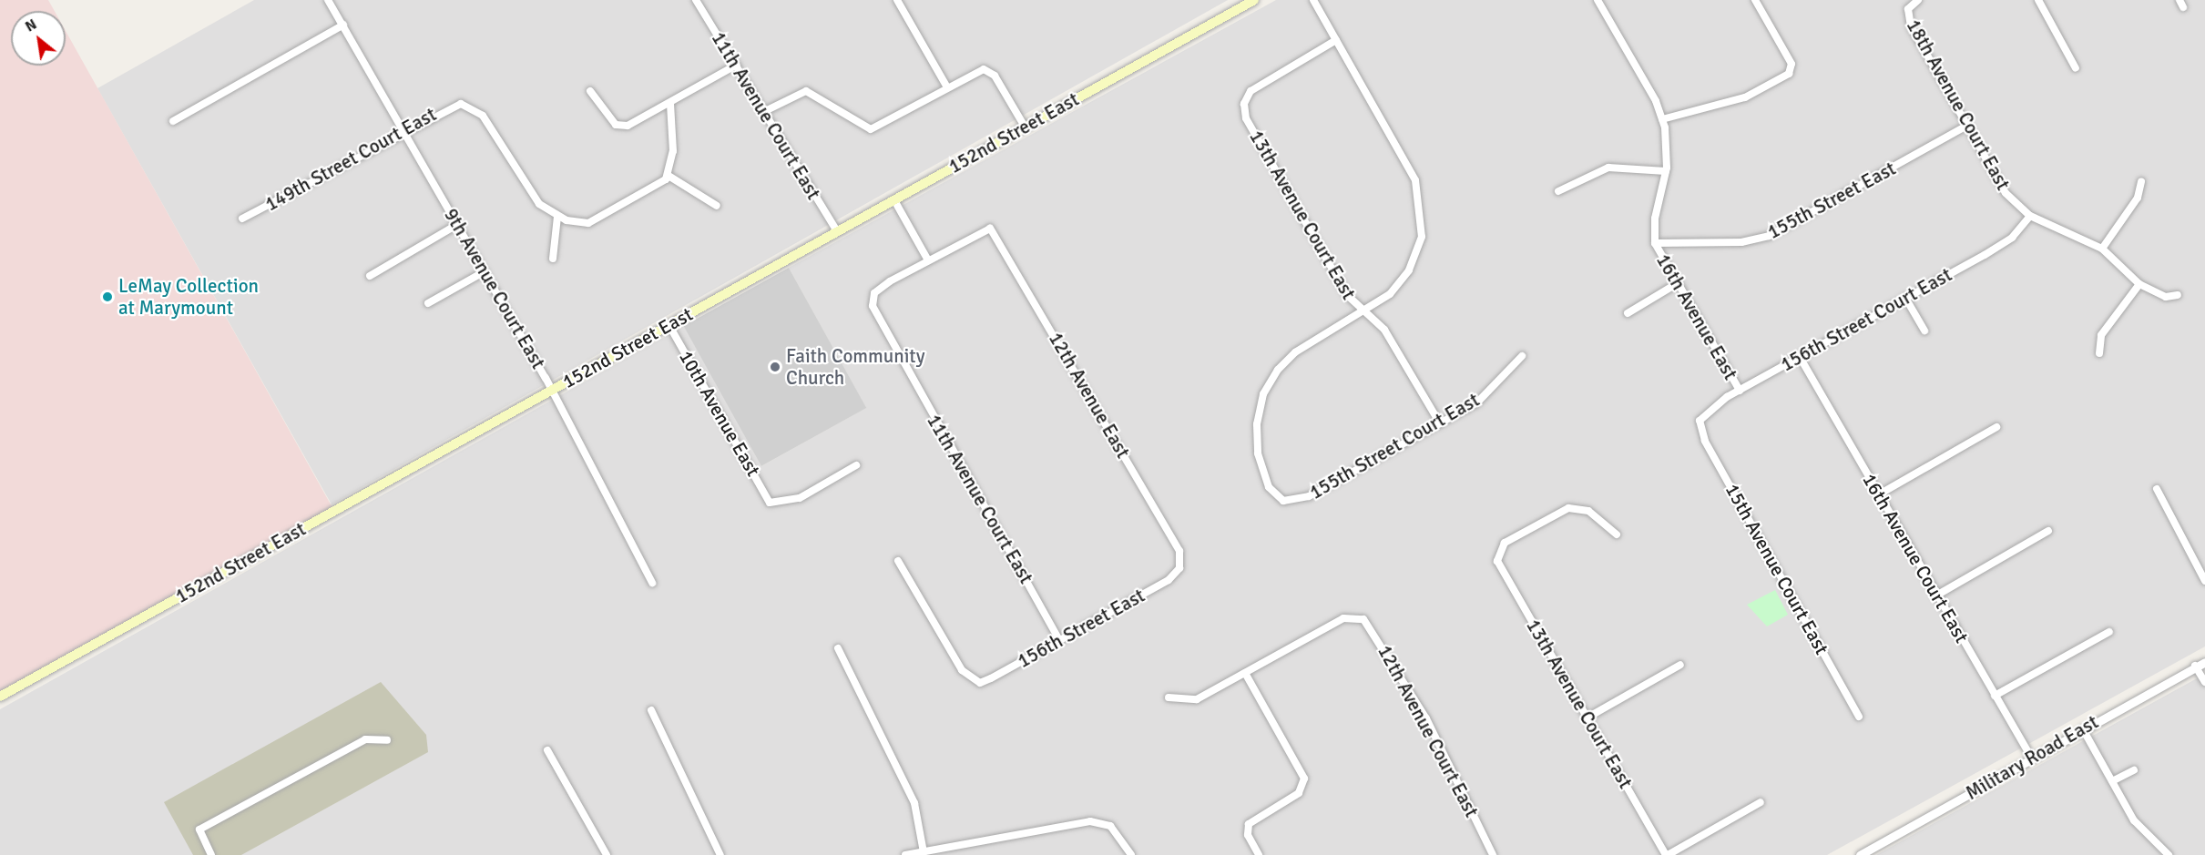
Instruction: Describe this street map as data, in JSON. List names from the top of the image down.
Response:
{
  "streets": {
    "main road": ["152nd Street East"],
    "street": [
      "18th Avenue Court East",
      "11th Avenue Court East",
      "149th Street Court East",
      "155th Street East",
      "13th Avenue Court East",
      "9th Avenue Court East",
      "16th Avenue East",
      "156th Street Court East",
      "12th Avenue East",
      "10th Avenue East",
      "155th Street Court East",
      "16th Avenue Court East",
      "15th Avenue Court East",
      "156th Street East",
      "12th Avenue Court East",
      "Military Road East"
    ]
  },
  "crossings": [
    ["18th Avenue Court East", "155th Street East"],
    ["18th Avenue Court East", "156th Street Court East"],
    ["11th Avenue Court East", "152nd Street East"],
    ["11th Avenue Court East", "12th Avenue East"],
    ["11th Avenue Court East", "156th Street East"],
    ["152nd Street East", "9th Avenue Court East"],
    ["152nd Street East", "10th Avenue East"],
    ["149th Street Court East", "9th Avenue Court East"],
    ["155th Street East", "16th Avenue East"],
    ["13th Avenue Court East", "155th Street Court East"],
    ["16th Avenue East", "156th Street Court East"],
    ["156th Street Court East", "16th Avenue Court East"],
    ["156th Street Court East", "15th Avenue Court East"],
    ["12th Avenue East", "156th Street East"],
    ["16th Avenue Court East", "Military Road East"]
  ],
  "places": ["LeMay Collection at Marymount", "Faith Community Church"],
  "north": "top left"
}
